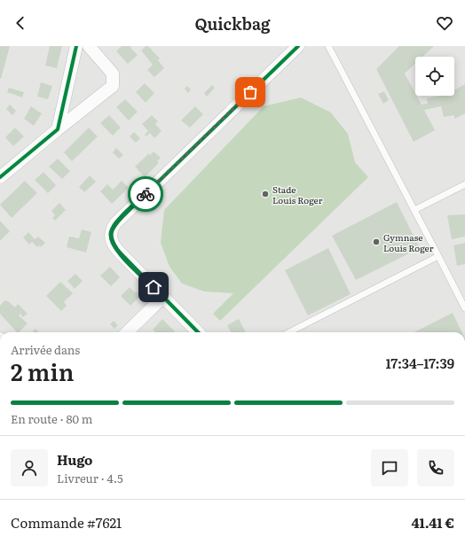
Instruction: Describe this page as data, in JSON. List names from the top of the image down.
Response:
{
  "places": ["Stade Louis Roger", "Gymnase Louis Roger"],
  "page": {
    "header": "Quickbag",
    "heading": ["2 min", "Arrivée dans", "17:34–17:39"],
    "panel": [
      "Hugo",
      "Livreur · 4.5",
      "Commande #7621",
      "41.41 €"
    ],
    "bar": "En route · 80 m"
  }
}
